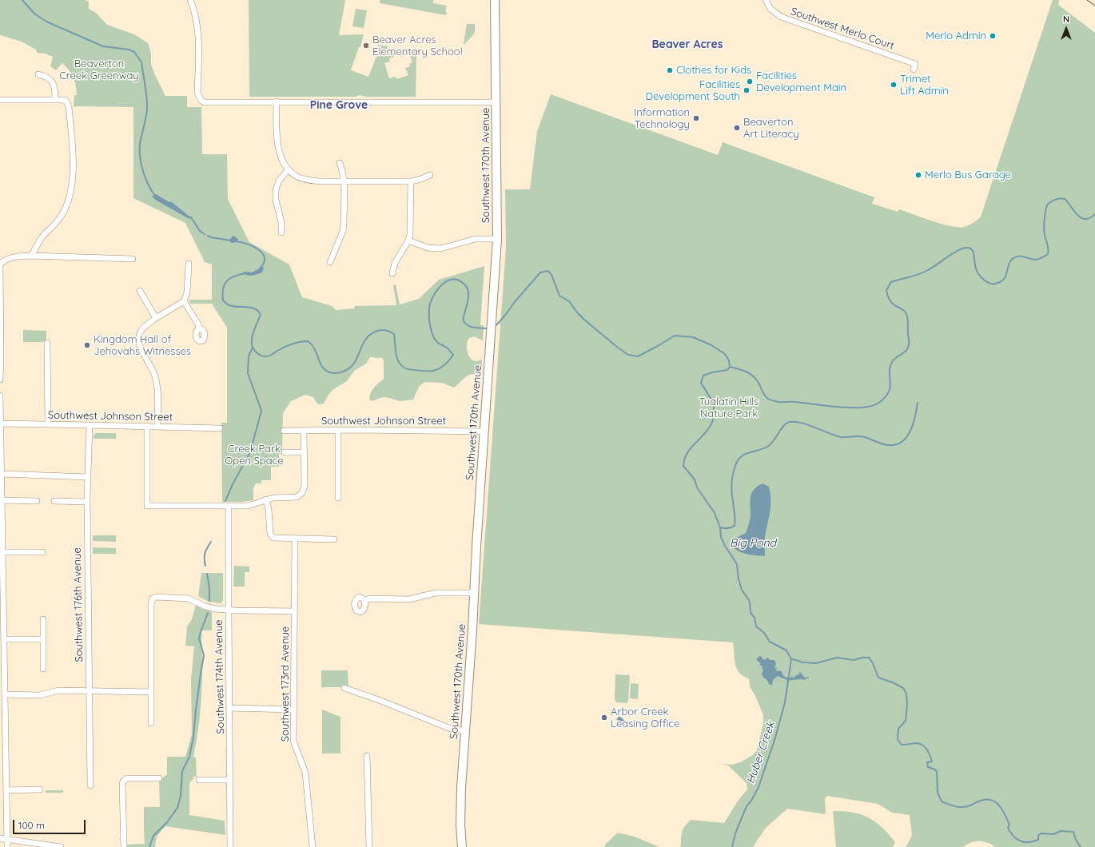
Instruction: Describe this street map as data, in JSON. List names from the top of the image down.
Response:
{
  "streets": {
    "main road": ["Southwest 170th Avenue"],
    "street": [
      "Southwest Merlo Court",
      "Southwest Johnson Street",
      "Southwest 176th Avenue",
      "Southwest 174th Avenue",
      "Southwest 173rd Avenue"
    ]
  },
  "crossings": [
    ["Southwest 170th Avenue", "Southwest Johnson Street"],
    ["Southwest Johnson Street", "Southwest 176th Avenue"]
  ],
  "districts": ["Beaver Acres", "Pine Grove"],
  "water": ["Big Pond", "Huber Creek"],
  "parks": ["Beaverton Creek Greenway", "Tualatin Hills Nature Park", "Creek Park Open Space"],
  "places": [
    "Merlo Admin",
    "Beaver Acres Elementary School",
    "Clothes for Kids",
    "Facilities Development Main",
    "Trimet Lift Admin",
    "Facilities Development South",
    "Information Technology",
    "Beaverton Art Literacy",
    "Merlo Bus Garage",
    "Kingdom Hall of Jehovahs Witnesses",
    "Arbor Creek Leasing Office"
  ],
  "scale_bar": "100 m",
  "north": "top"
}
